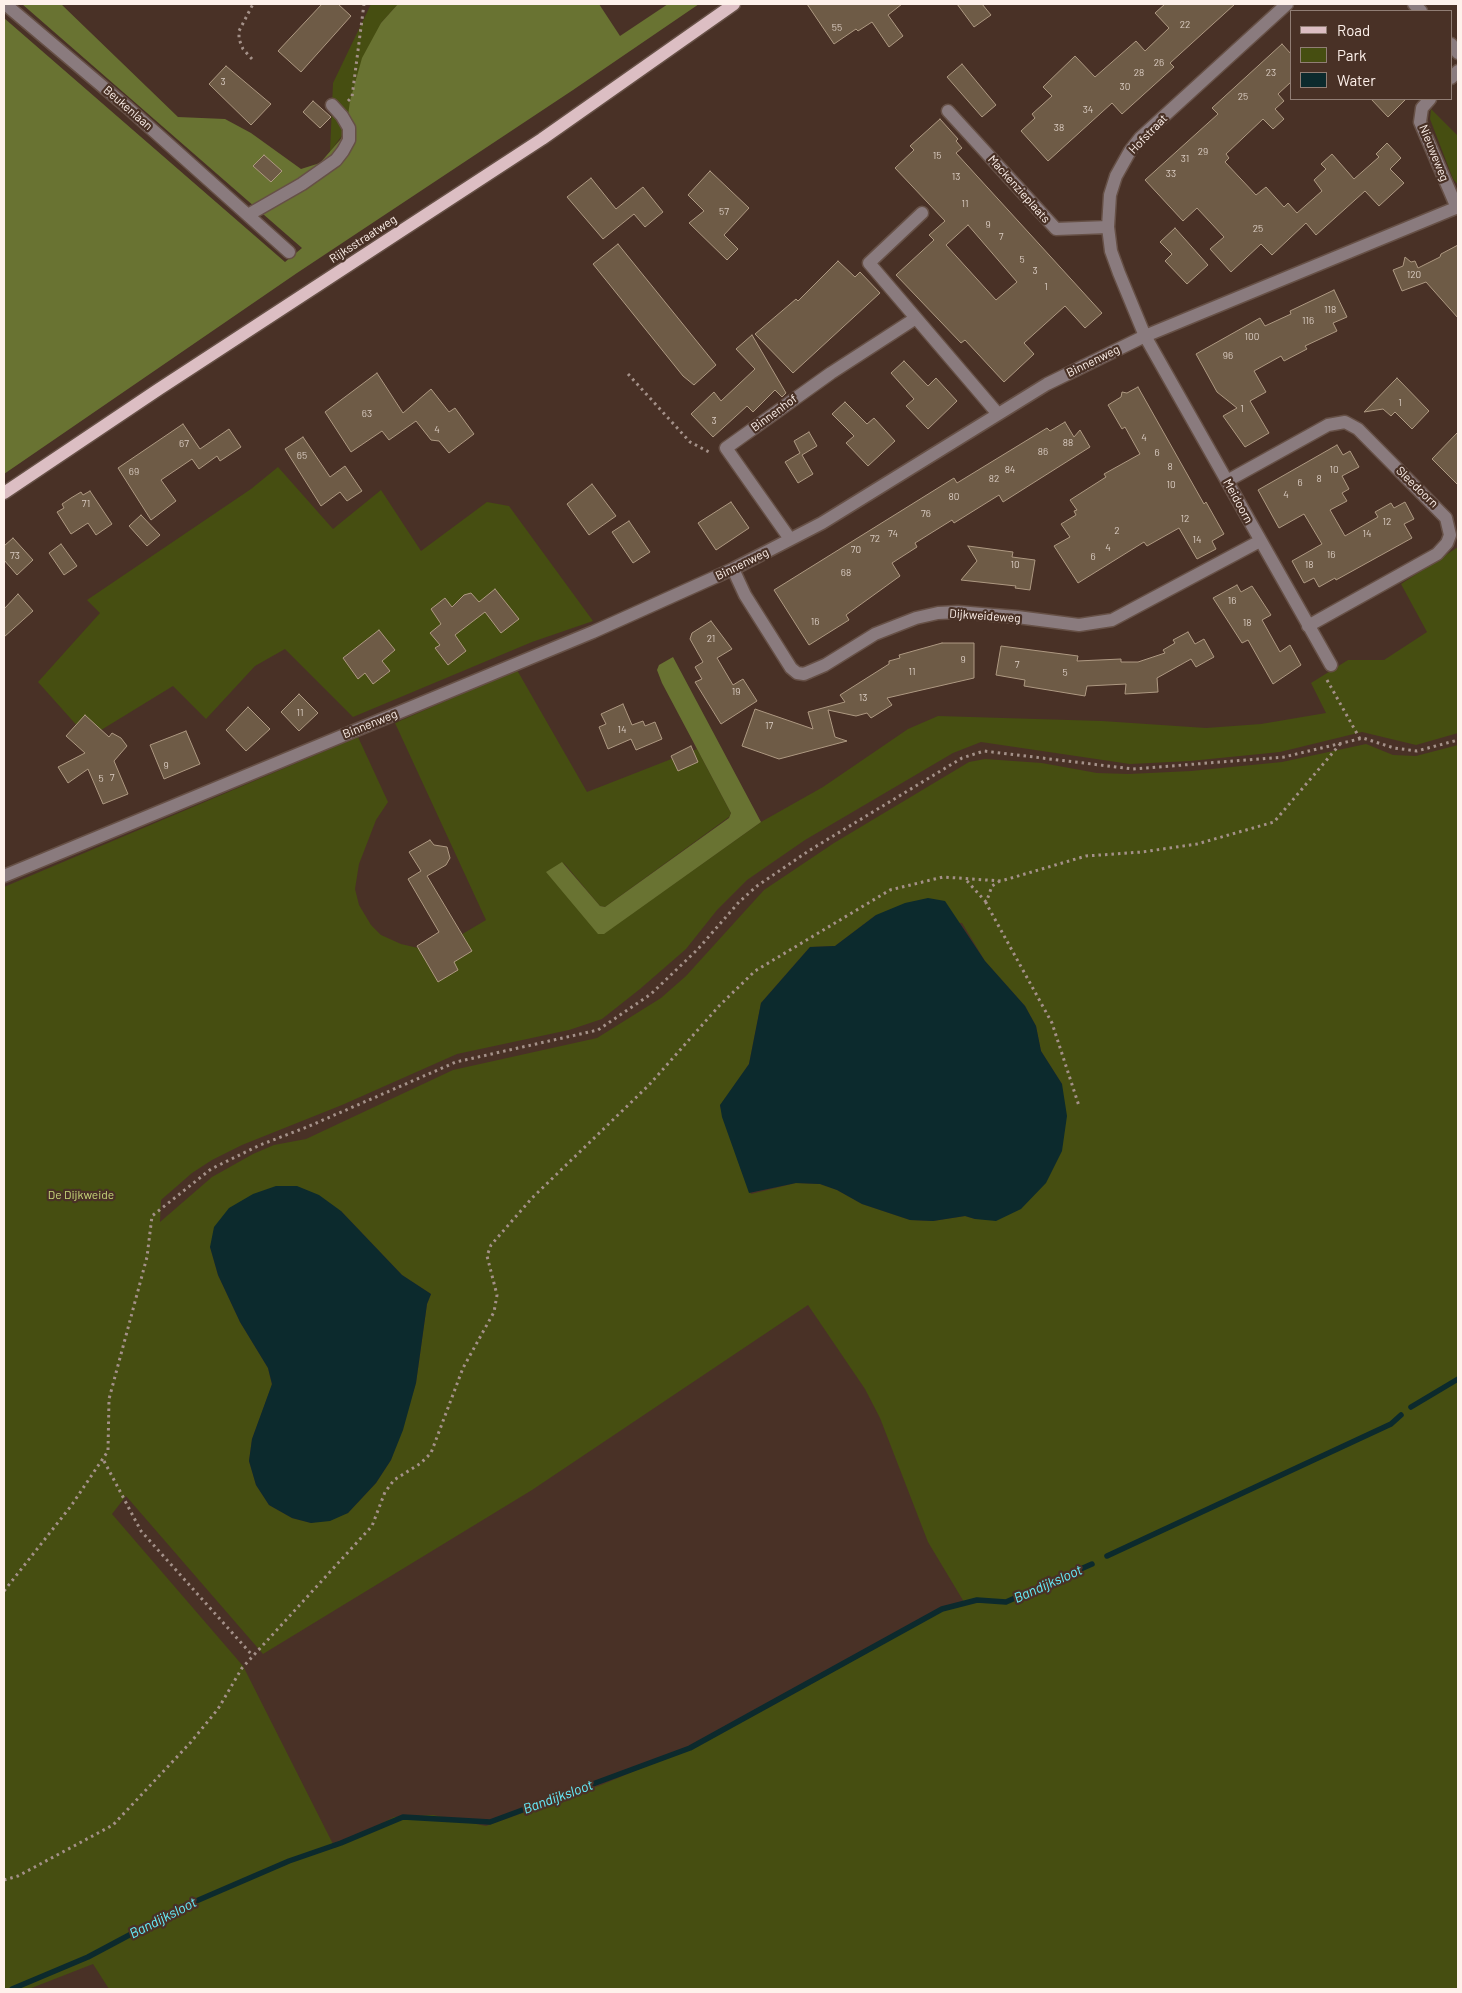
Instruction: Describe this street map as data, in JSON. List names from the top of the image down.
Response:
{
  "streets": {
    "main road": ["Rijksstraatweg"],
    "street": [
      "Beukenlaan",
      "Hofstraat",
      "Nieuweweg",
      "Mackenzieplaats",
      "Binnenweg",
      "Binnenhof",
      "Sleedoorn",
      "Meidoorn",
      "Dijkweideweg"
    ]
  },
  "crossings": [
    ["Hofstraat", "Mackenzieplaats"],
    ["Hofstraat", "Binnenweg"],
    ["Hofstraat", "Meidoorn"],
    ["Nieuweweg", "Binnenweg"],
    ["Binnenweg", "Meidoorn"],
    ["Binnenweg", "Dijkweideweg"],
    ["Sleedoorn", "Meidoorn"],
    ["Meidoorn", "Dijkweideweg"]
  ],
  "water": ["Bandijksloot"],
  "parks": ["De Dijkweide"],
  "house_numbers": [
    "22",
    "55",
    "26",
    "28",
    "23",
    "3",
    "30",
    "25",
    "34",
    "38",
    "29",
    "15",
    "31",
    "33",
    "13",
    "11",
    "57",
    "9",
    "25",
    "7",
    "5",
    "3",
    "120",
    "1",
    "118",
    "116",
    "100",
    "96",
    "1",
    "1",
    "63",
    "3",
    "4",
    "4",
    "88",
    "67",
    "86",
    "6",
    "65",
    "8",
    "84",
    "10",
    "69",
    "82",
    "8",
    "6",
    "10",
    "4",
    "80",
    "71",
    "76",
    "12",
    "12",
    "2",
    "74",
    "14",
    "72",
    "14",
    "4",
    "70",
    "16",
    "73",
    "6",
    "10",
    "18",
    "68",
    "16",
    "16",
    "18",
    "21",
    "9",
    "7",
    "11",
    "5",
    "19",
    "13",
    "11",
    "17",
    "14",
    "9",
    "7",
    "5"
  ],
  "legend": ["Road", "Park", "Water"]
}
